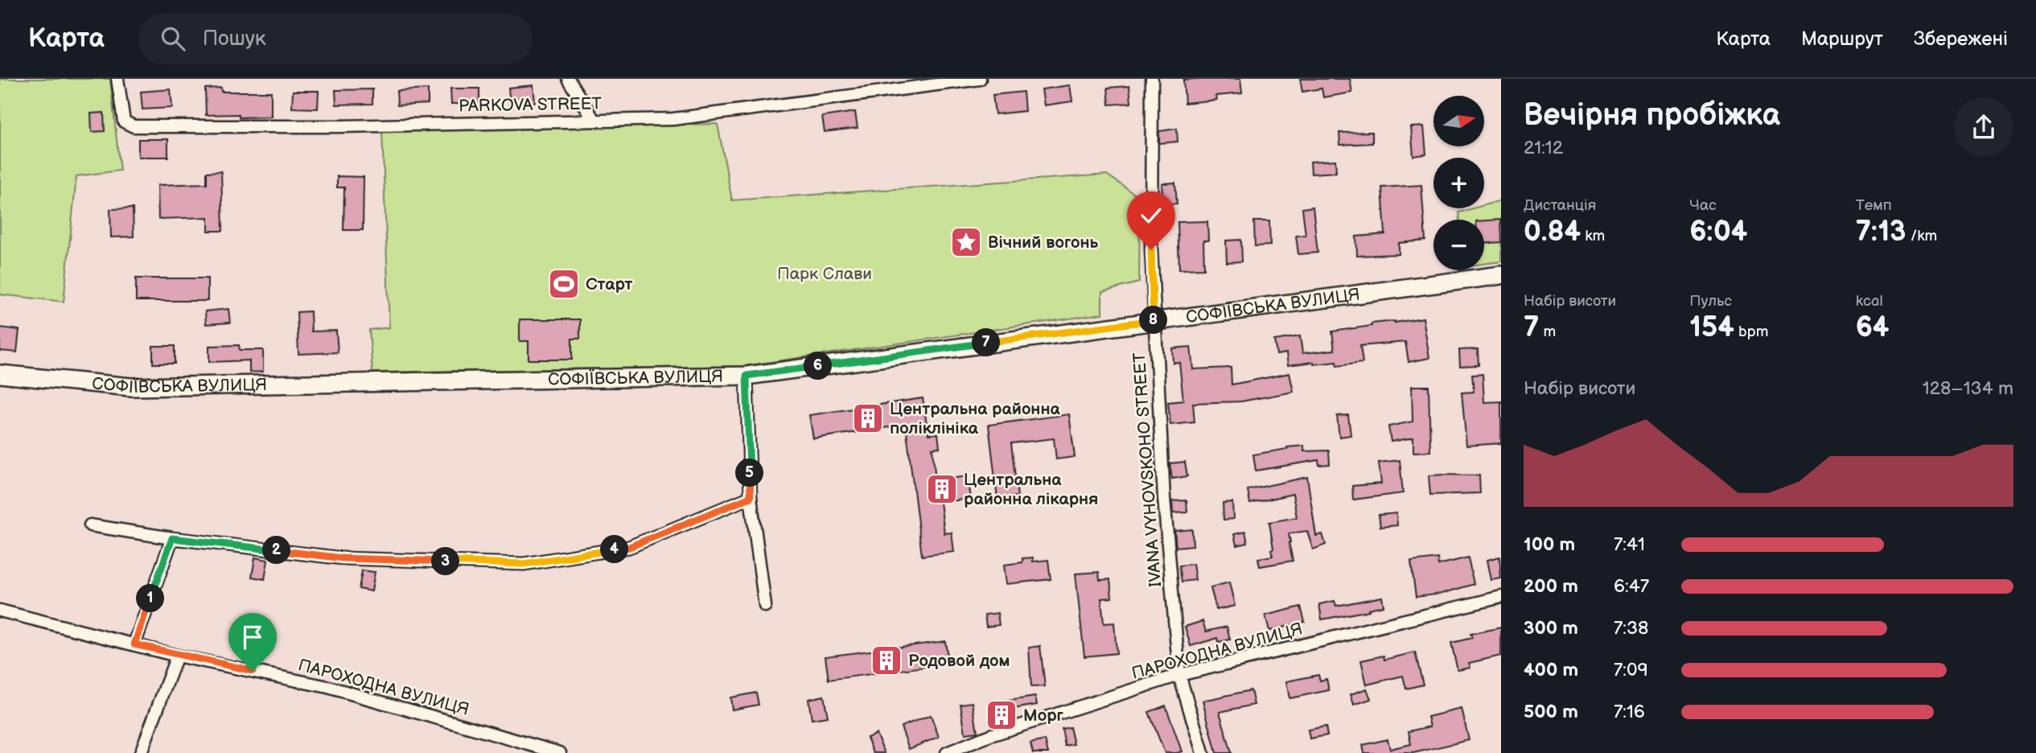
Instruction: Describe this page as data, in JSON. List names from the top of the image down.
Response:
{
  "streets": {
    "street": [
      "PARKOVA STREET",
      "СОФІЇВСЬКА ВУЛИЦЯ",
      "IVANA VYHOVSKOHO STREET",
      "ПАРОХОДНА ВУЛИЦЯ"
    ]
  },
  "crossings": [
    ["СОФІЇВСЬКА ВУЛИЦЯ", "IVANA VYHOVSKOHO STREET"],
    ["IVANA VYHOVSKOHO STREET", "ПАРОХОДНА ВУЛИЦЯ"]
  ],
  "parks": ["Парк Слави"],
  "places": {
    "place": ["Вічний вогонь"],
    "sports": ["Старт"],
    "building": [
      "Центральна районна поліклініка",
      "Центральна районна лікарня",
      "Родовой дом",
      "Морг"
    ]
  },
  "north": "right",
  "page": {
    "header": "Карта",
    "search": "Пошук",
    "nav": ["Карта", "Маршрут", "Збережені"],
    "heading": ["Вечірня пробіжка", "21:12"],
    "map_buttons": ["+", "−"],
    "stats": [
      ["Дистанція", "0.84 km"],
      ["Час", "6:04"],
      ["Темп", "7:13 /km"],
      ["Набір висоти", "7 m"],
      ["Пульс", "154 bpm"],
      ["kcal", "64"]
    ],
    "pins": [
      "8",
      "7",
      "6",
      "5",
      "4",
      "2",
      "3",
      "1"
    ],
    "chart": ["Набір висоти", "128–134 m"],
    "list": [
      {
        "name": "100 m",
        "note": "7:41"
      },
      {
        "name": "200 m",
        "note": "6:47"
      },
      {
        "name": "300 m",
        "note": "7:38"
      },
      {
        "name": "400 m",
        "note": "7:09"
      },
      {
        "name": "500 m",
        "note": "7:16"
      }
    ]
  }
}
